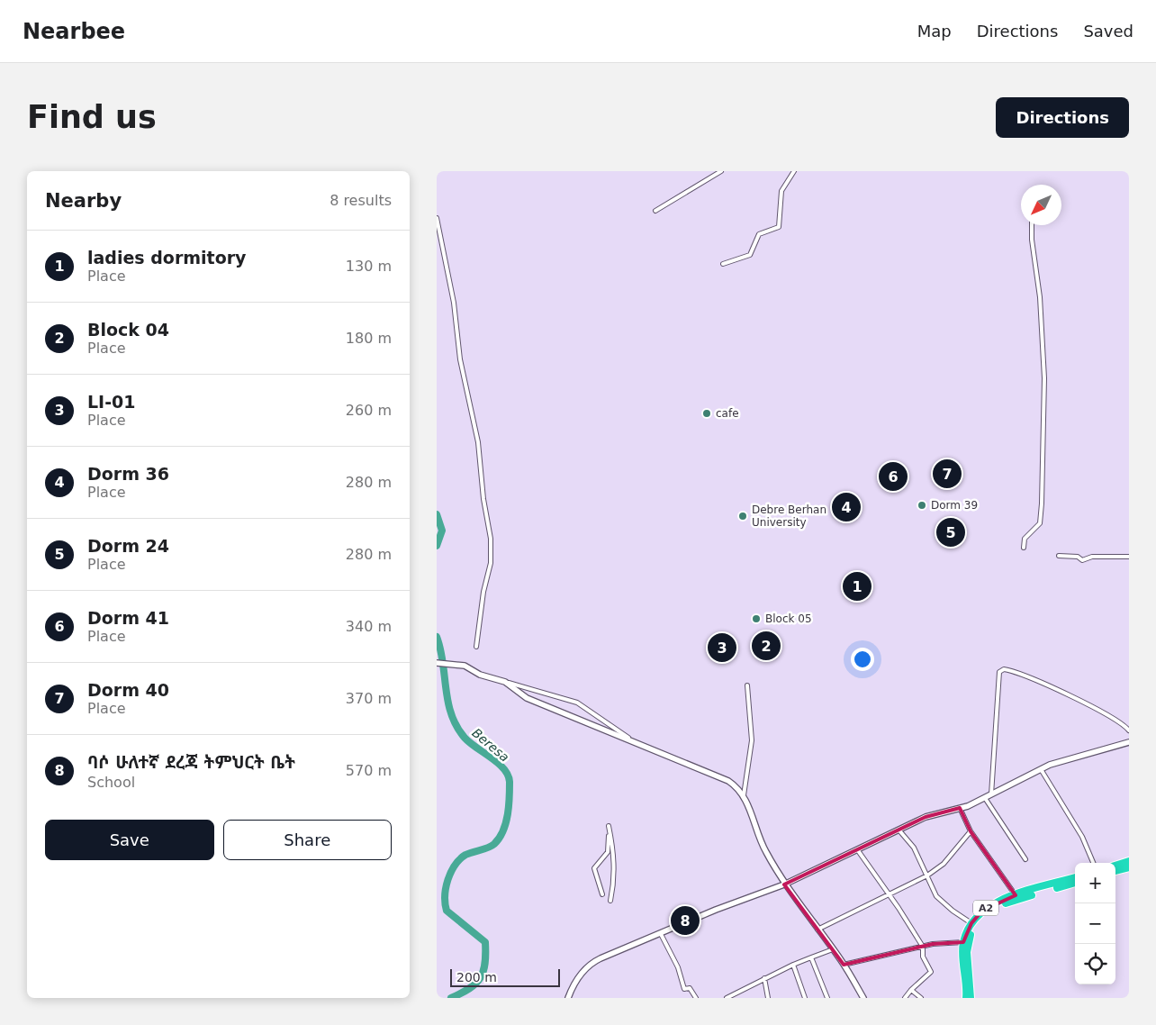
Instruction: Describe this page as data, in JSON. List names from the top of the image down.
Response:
{
  "streets": {
    "highway": ["A2"]
  },
  "water": ["Beresa"],
  "places": [
    "cafe",
    "Dorm 39",
    "Debre Berhan University",
    "Block 05"
  ],
  "scale_bar": "200 m",
  "north": "bottom left",
  "page": {
    "header": "Nearbee",
    "nav": ["Map", "Directions", "Saved"],
    "buttons": [
      "Directions",
      ["Save", "Share"]
    ],
    "title": "Find us",
    "heading": ["Nearby", "8 results"],
    "list": [
      {
        "mark": "1",
        "name": "ladies dormitory",
        "note": "Place",
        "value": "130 m"
      },
      {
        "mark": "2",
        "name": "Block 04",
        "note": "Place",
        "value": "180 m"
      },
      {
        "mark": "3",
        "name": "LI-01",
        "note": "Place",
        "value": "260 m"
      },
      {
        "mark": "4",
        "name": "Dorm 36",
        "note": "Place",
        "value": "280 m"
      },
      {
        "mark": "5",
        "name": "Dorm 24",
        "note": "Place",
        "value": "280 m"
      },
      {
        "mark": "6",
        "name": "Dorm 41",
        "note": "Place",
        "value": "340 m"
      },
      {
        "mark": "7",
        "name": "Dorm 40",
        "note": "Place",
        "value": "370 m"
      },
      {
        "mark": "8",
        "name": "ባሶ ሁለተኛ ደረጃ ትምህርት ቤት",
        "note": "School",
        "value": "570 m"
      }
    ],
    "pins": [
      "7",
      "6",
      "4",
      "5",
      "1",
      "2",
      "3",
      "8"
    ],
    "map_buttons": ["+", "−"],
    "scale": "200 m"
  }
}
